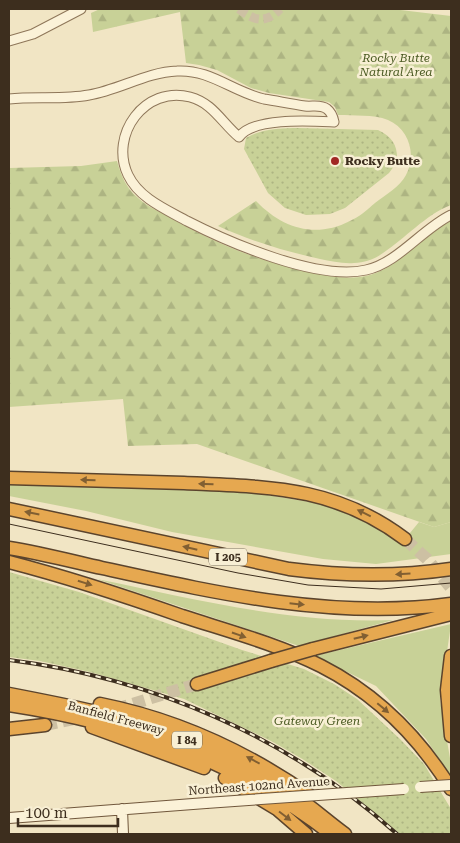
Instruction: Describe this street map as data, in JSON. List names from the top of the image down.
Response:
{
  "streets": {
    "highway": ["I 205", "Banfield Freeway", "I 84"],
    "main road": ["Northeast 102nd Avenue"]
  },
  "parks": ["Rocky Butte Natural Area", "Gateway Green"],
  "places": ["Rocky Butte"],
  "scale_bar": "100 m"
}
